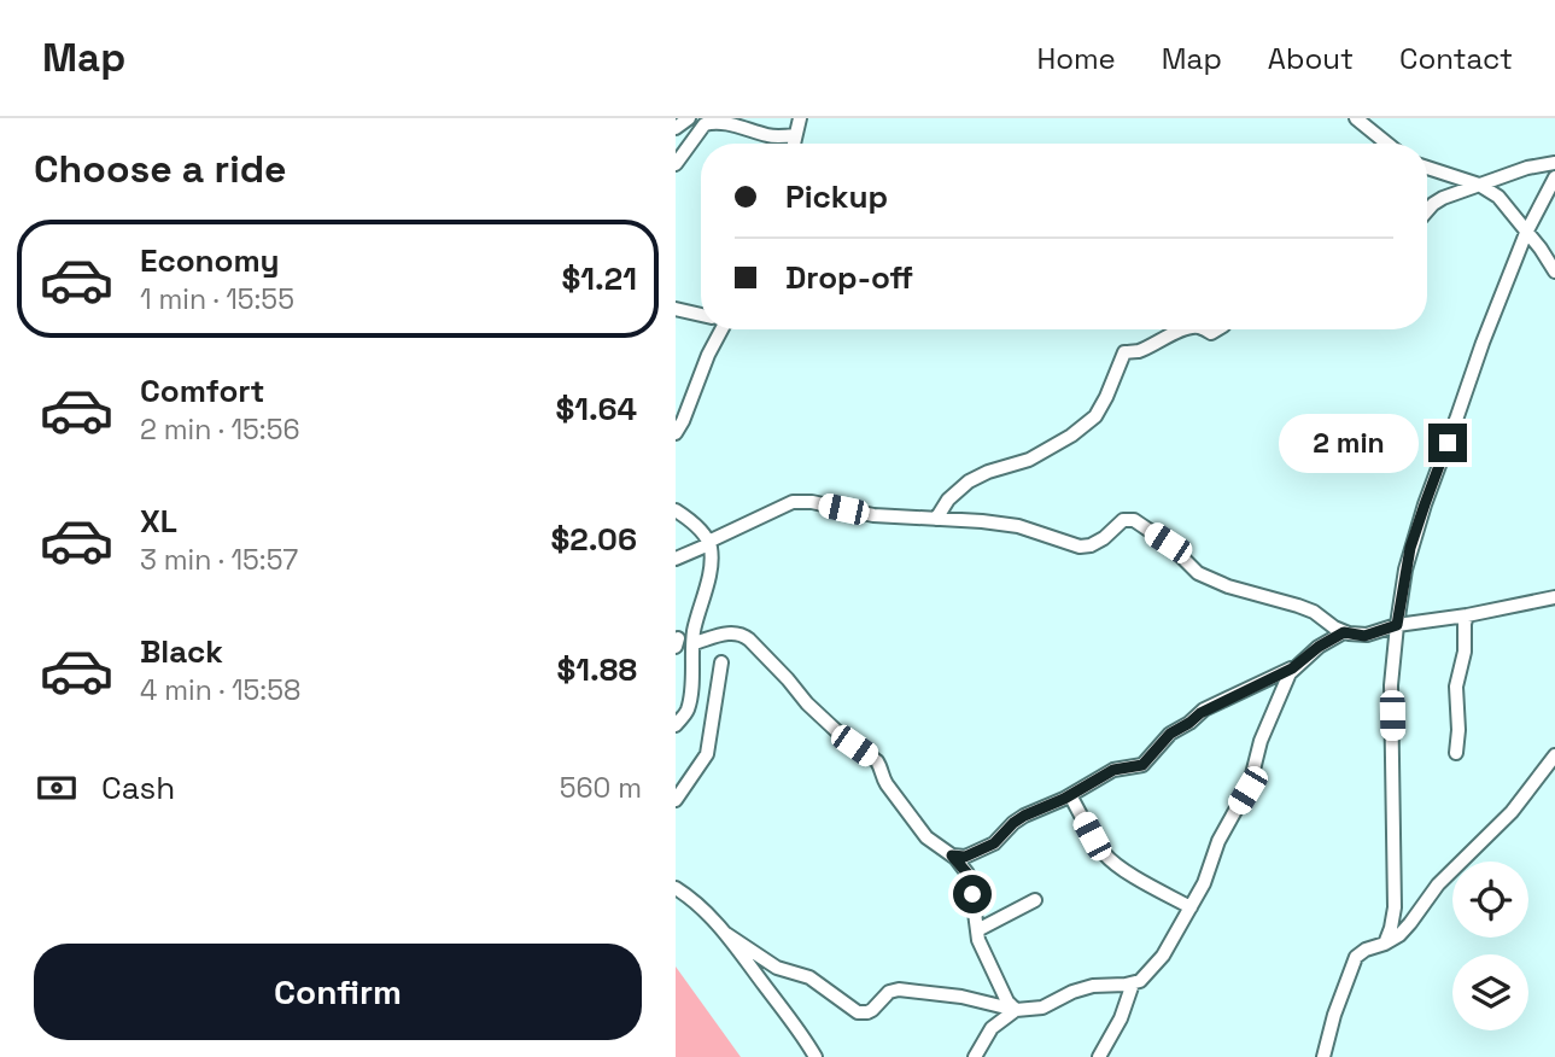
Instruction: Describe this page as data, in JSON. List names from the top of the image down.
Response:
{
  "page": {
    "header": "Map",
    "nav": [
      "Home",
      "Map",
      "About",
      "Contact"
    ],
    "heading": "Choose a ride",
    "banner": ["Pickup", "Drop-off"],
    "list": [
      {
        "name": "Economy",
        "note": "1 min · 15:55",
        "value": "$1.21"
      },
      {
        "name": "Comfort",
        "note": "2 min · 15:56",
        "value": "$1.64"
      },
      {
        "name": "XL",
        "note": "3 min · 15:57",
        "value": "$2.06"
      },
      {
        "name": "Black",
        "note": "4 min · 15:58",
        "value": "$1.88"
      }
    ],
    "bubble": "2 min",
    "pay": ["Cash", "560 m"],
    "buttons": "Confirm"
  }
}
